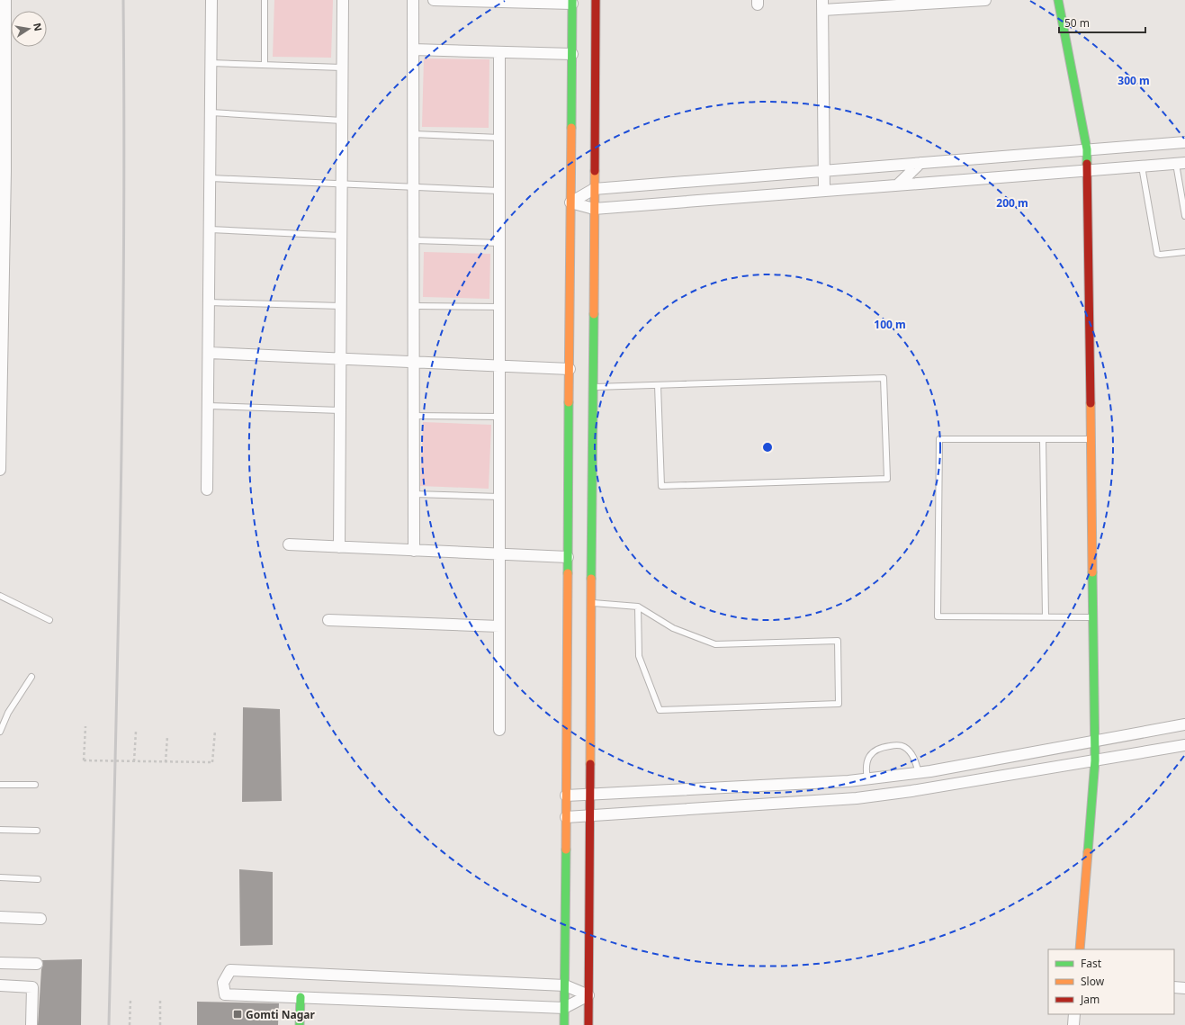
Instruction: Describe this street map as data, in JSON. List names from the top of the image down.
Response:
{
  "places": {
    "transit": ["Gomti Nagar"]
  },
  "legend": ["Fast", "Slow", "Jam"],
  "scale_bar": "50 m",
  "north": "right",
  "rings": ["300 m", "200 m", "100 m"]
}
